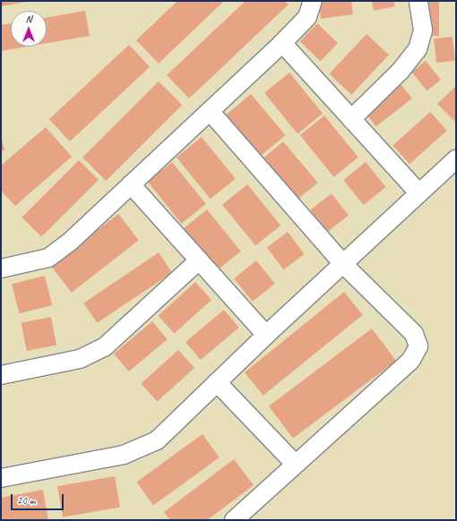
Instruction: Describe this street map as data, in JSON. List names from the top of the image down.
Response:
{
  "scale_bar": "20 m",
  "north": "top"
}
